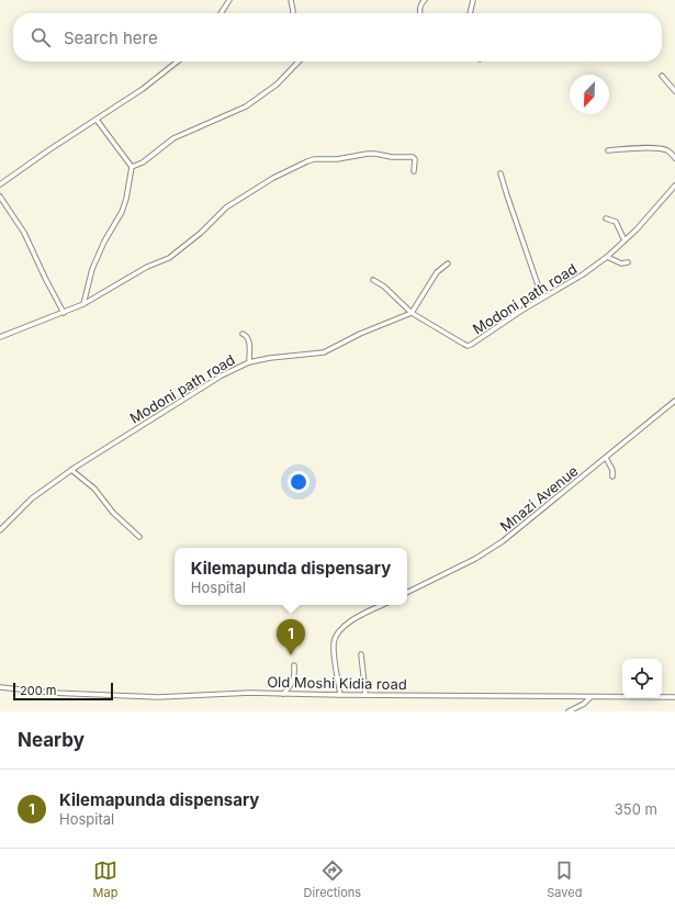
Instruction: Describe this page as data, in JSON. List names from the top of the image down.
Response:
{
  "streets": {
    "street": ["Modoni path road", "Mnazi Avenue", "Old Moshi Kidia road"]
  },
  "scale_bar": "200 m",
  "north": "bottom left",
  "page": {
    "search": "Search here",
    "popup": ["Kilemapunda dispensary", "Hospital"],
    "pins": "1",
    "scale": "200 m",
    "heading": "Nearby",
    "list": [
      {
        "mark": "1",
        "name": "Kilemapunda dispensary",
        "note": "Hospital",
        "value": "350 m"
      }
    ],
    "nav": ["Map", "Directions", "Saved"]
  }
}
